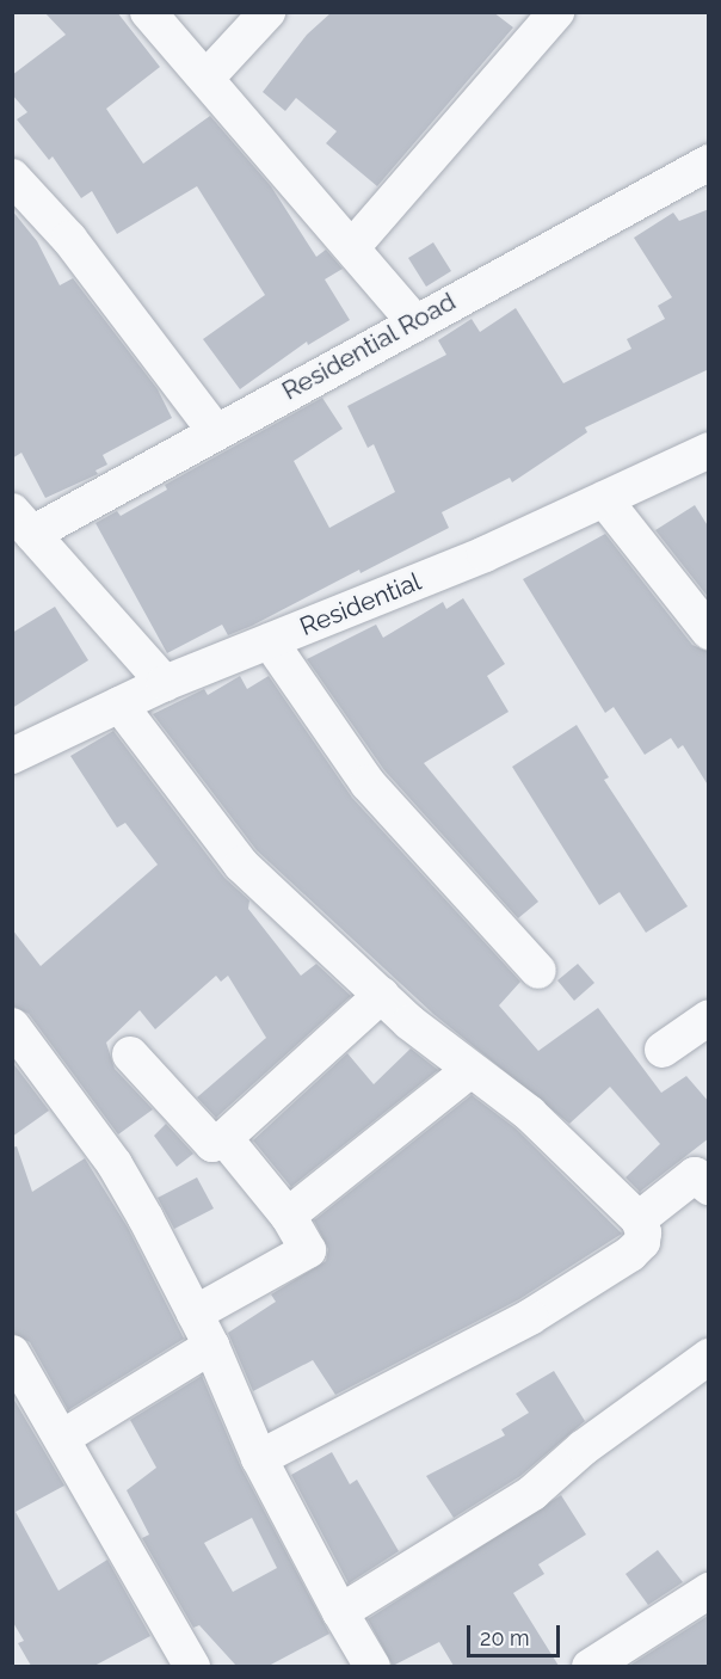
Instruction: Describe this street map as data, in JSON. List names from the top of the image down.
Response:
{
  "streets": {
    "street": ["Residential Road", "Residential"]
  },
  "scale_bar": "20 m"
}
